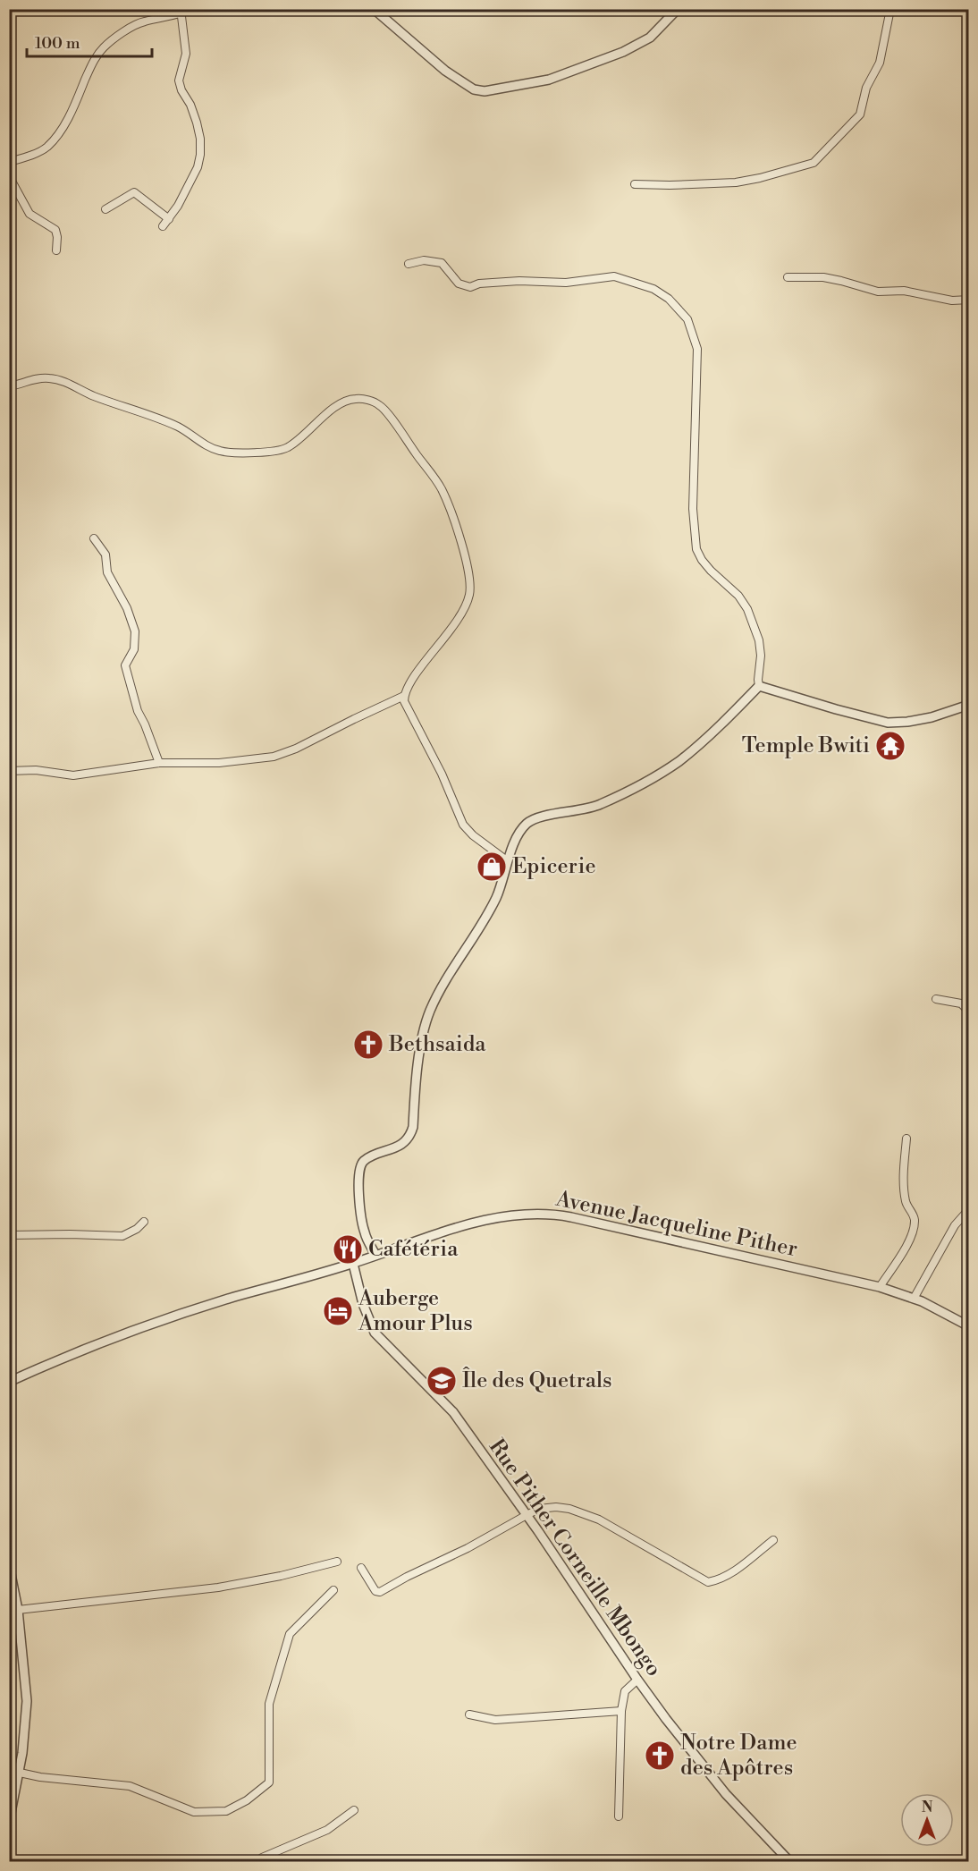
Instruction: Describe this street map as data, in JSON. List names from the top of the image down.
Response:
{
  "streets": {
    "street": ["Avenue Jacqueline Pither", "Rue Pither Corneille Mbongo"]
  },
  "crossings": [
    ["Avenue Jacqueline Pither", "Rue Pither Corneille Mbongo"]
  ],
  "places": {
    "temple": ["Temple Bwiti"],
    "shop": ["Epicerie"],
    "church": ["Bethsaida", "Notre Dame des Apôtres"],
    "restaurant": ["Cafétéria"],
    "hotel": ["Auberge Amour Plus"],
    "school or university": ["Île des Quetrals"]
  },
  "scale_bar": "100 m",
  "north": "top"
}
